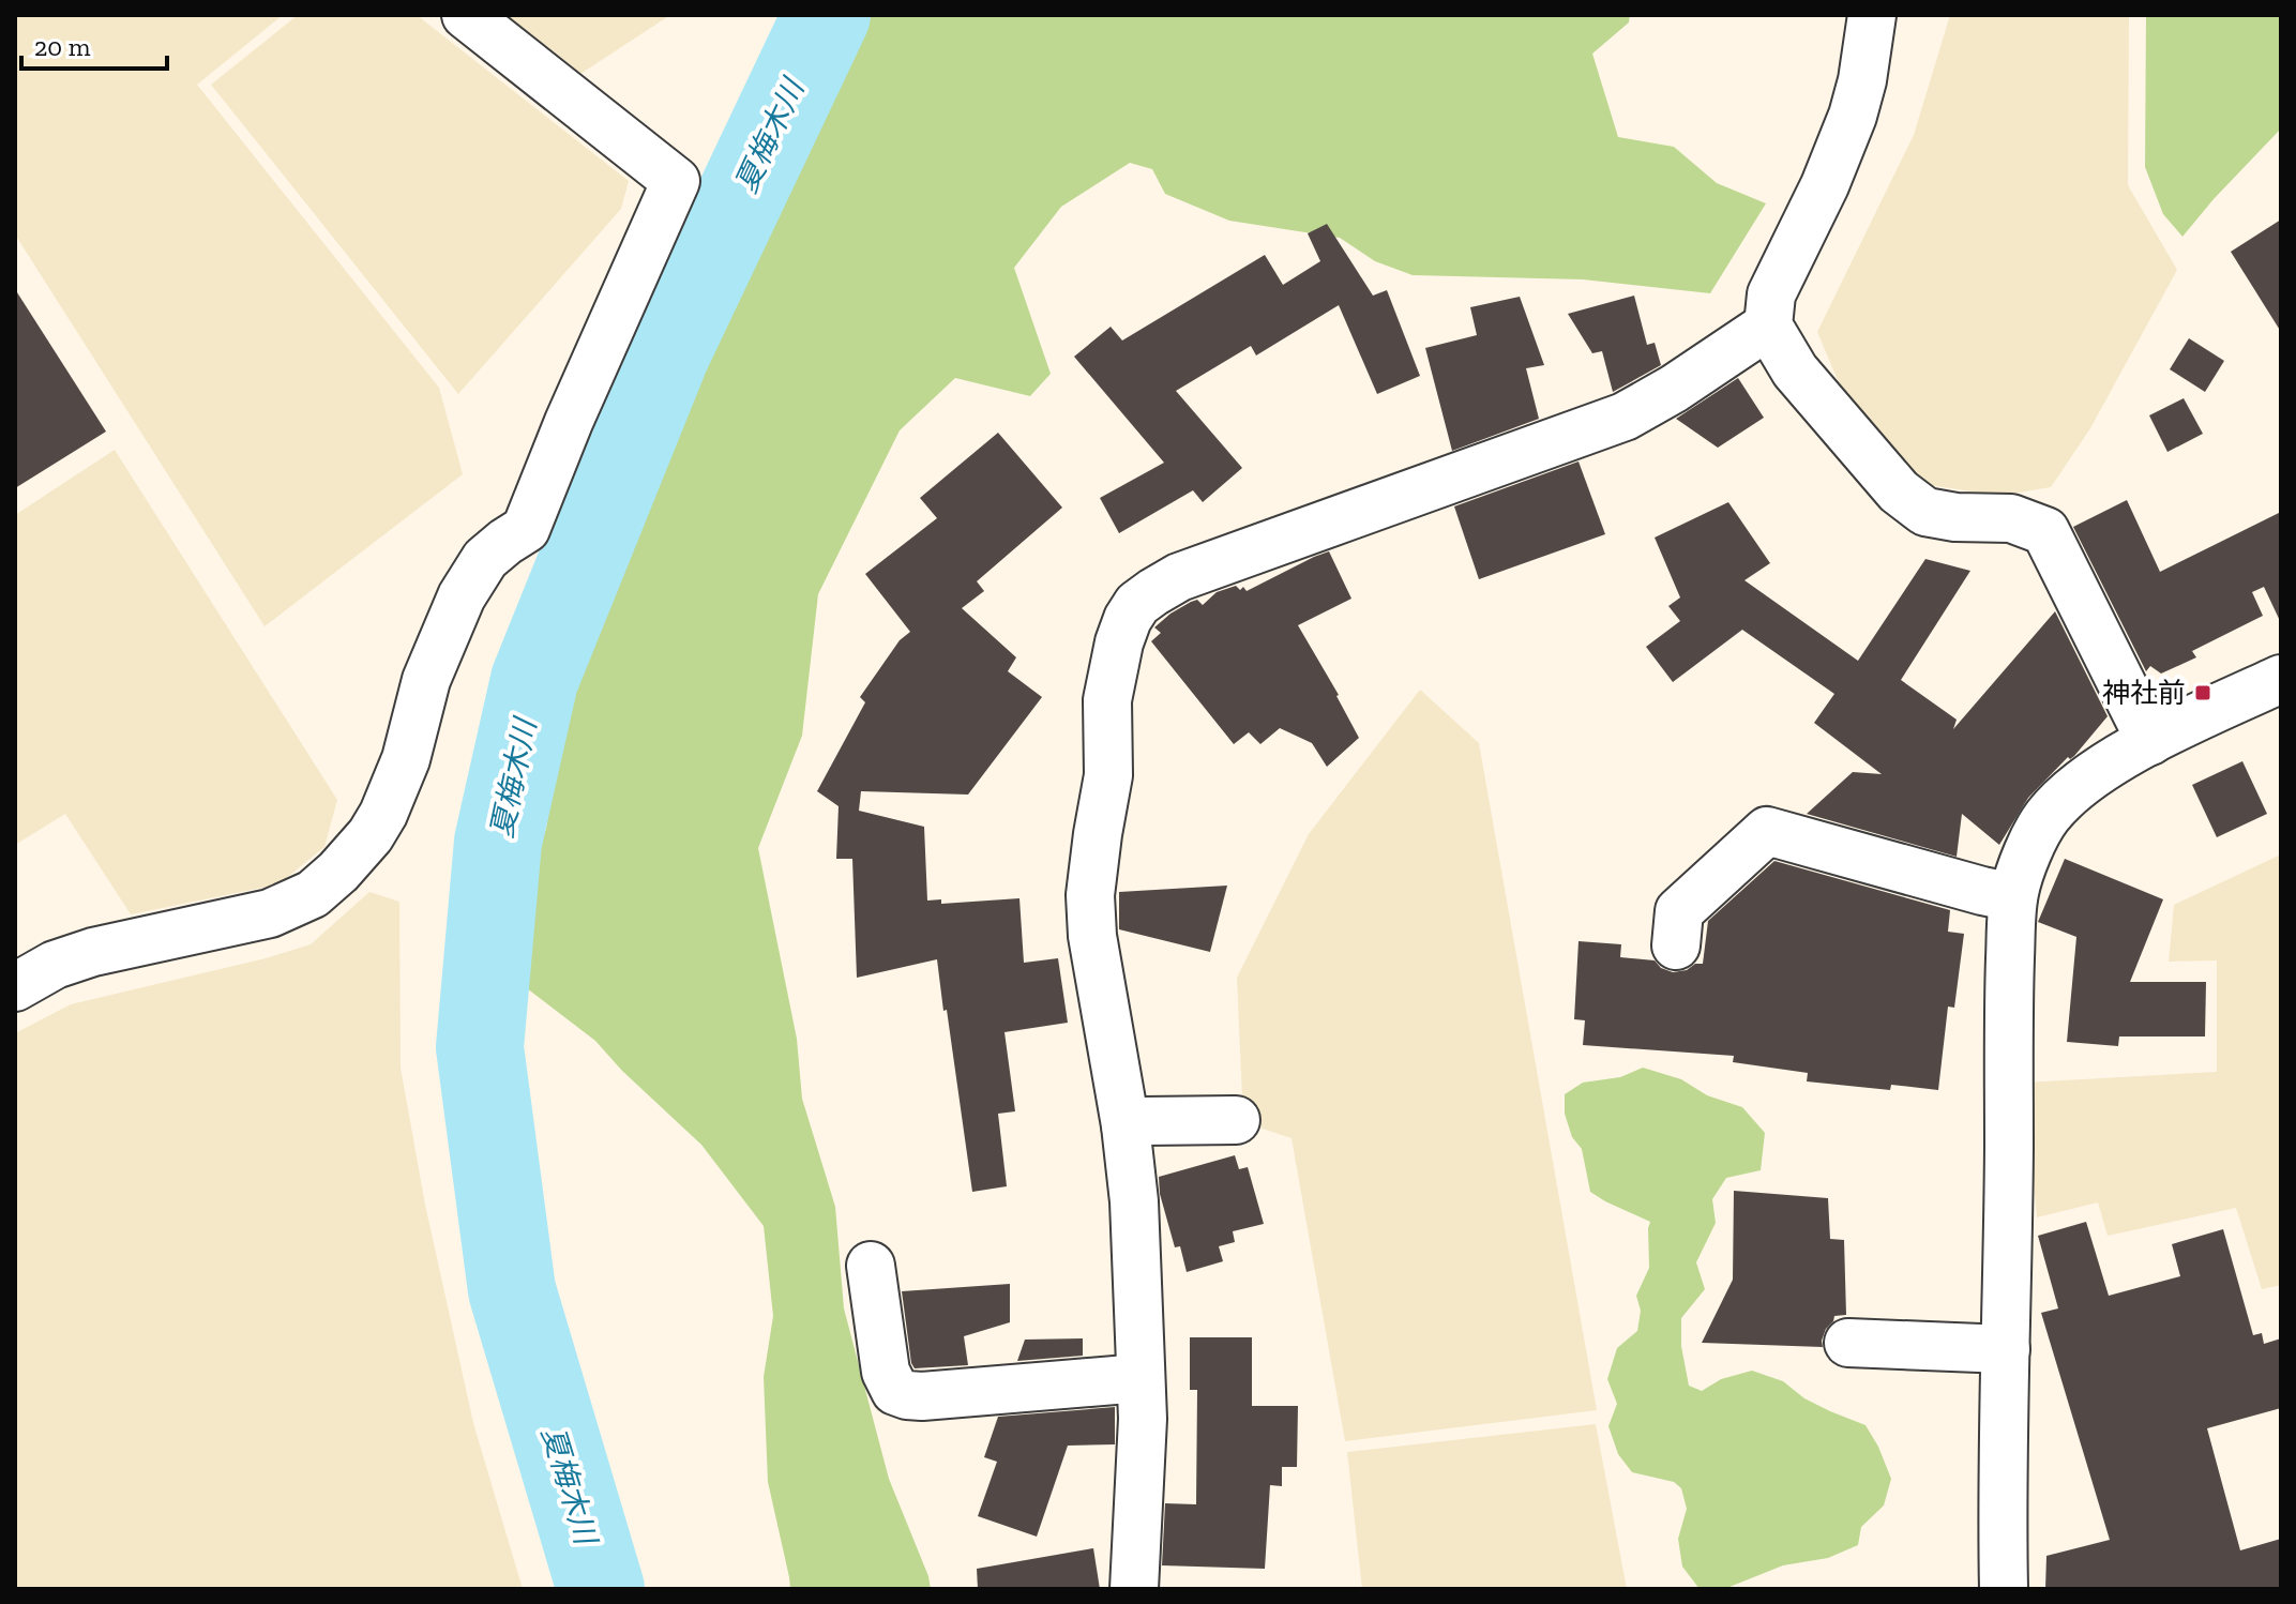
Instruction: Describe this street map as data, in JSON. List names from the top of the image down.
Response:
{
  "water": ["夏梅木川"],
  "places": {
    "transit": ["神社前"]
  },
  "scale_bar": "20 m"
}
